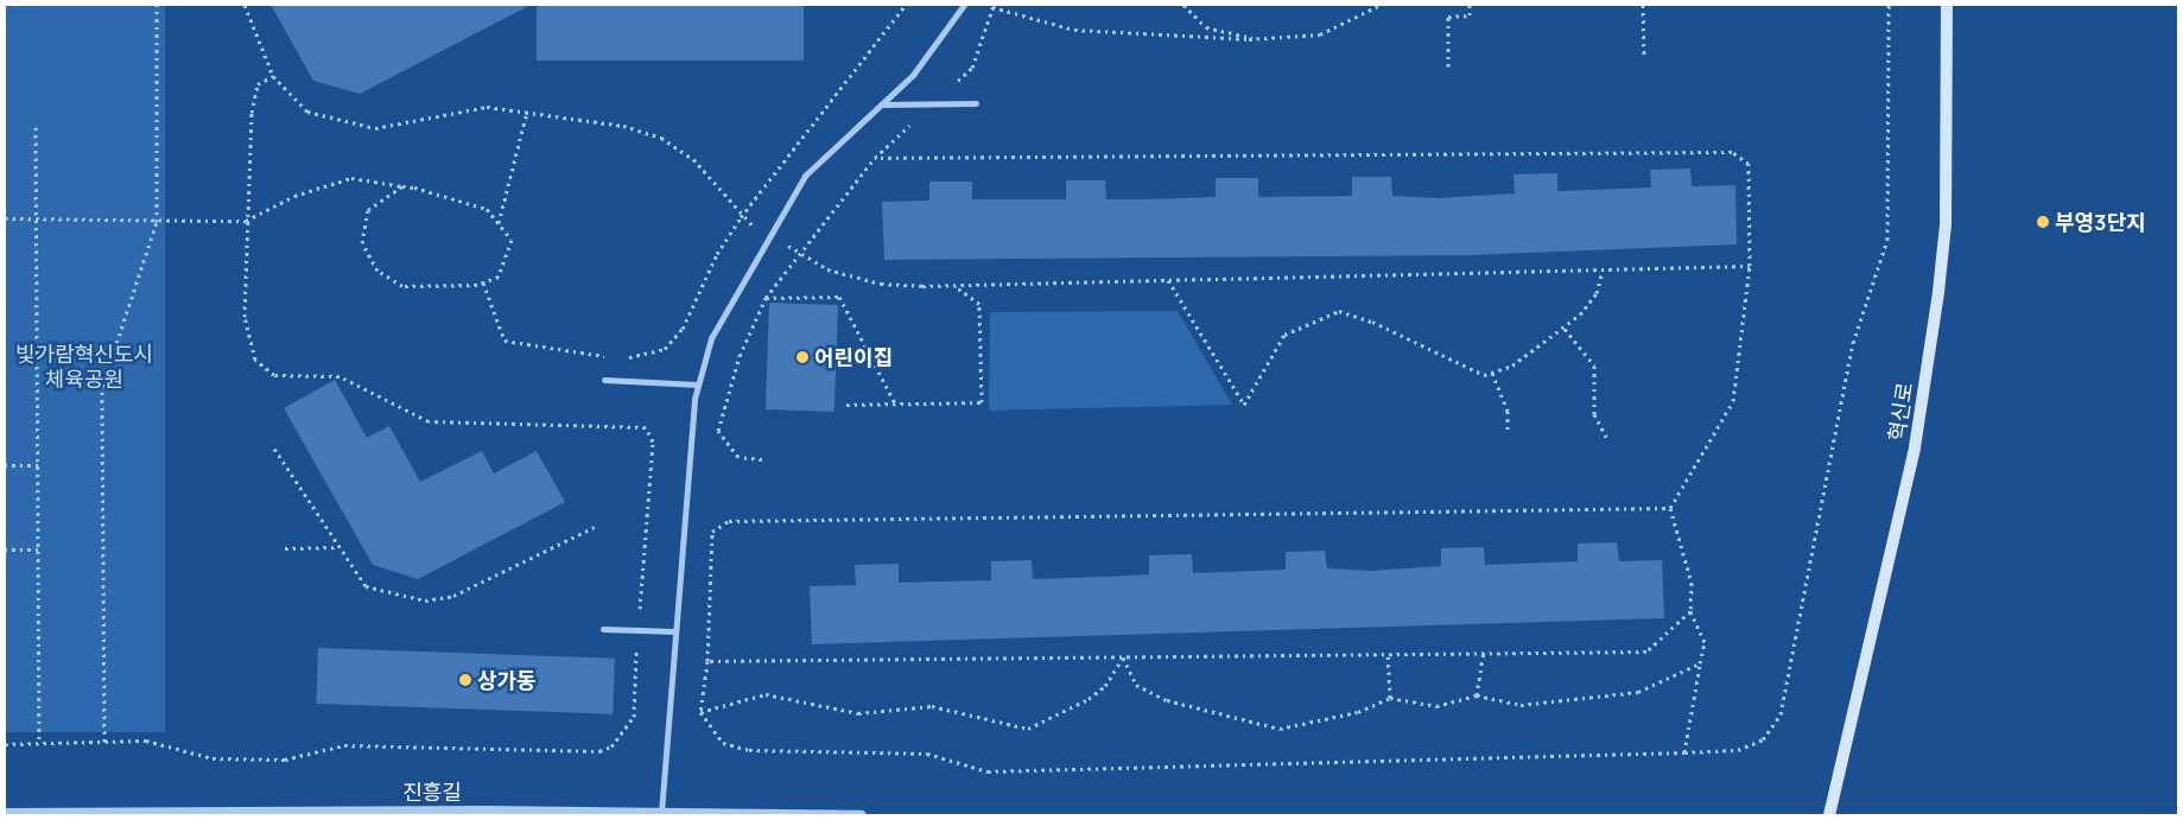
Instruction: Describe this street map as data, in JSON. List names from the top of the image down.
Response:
{
  "streets": {
    "main road": ["혁신로"],
    "street": ["진흥길"]
  },
  "parks": ["빛가람혁신도시 체육공원"],
  "places": ["부영3단지", "어린이집", "상가동"]
}
